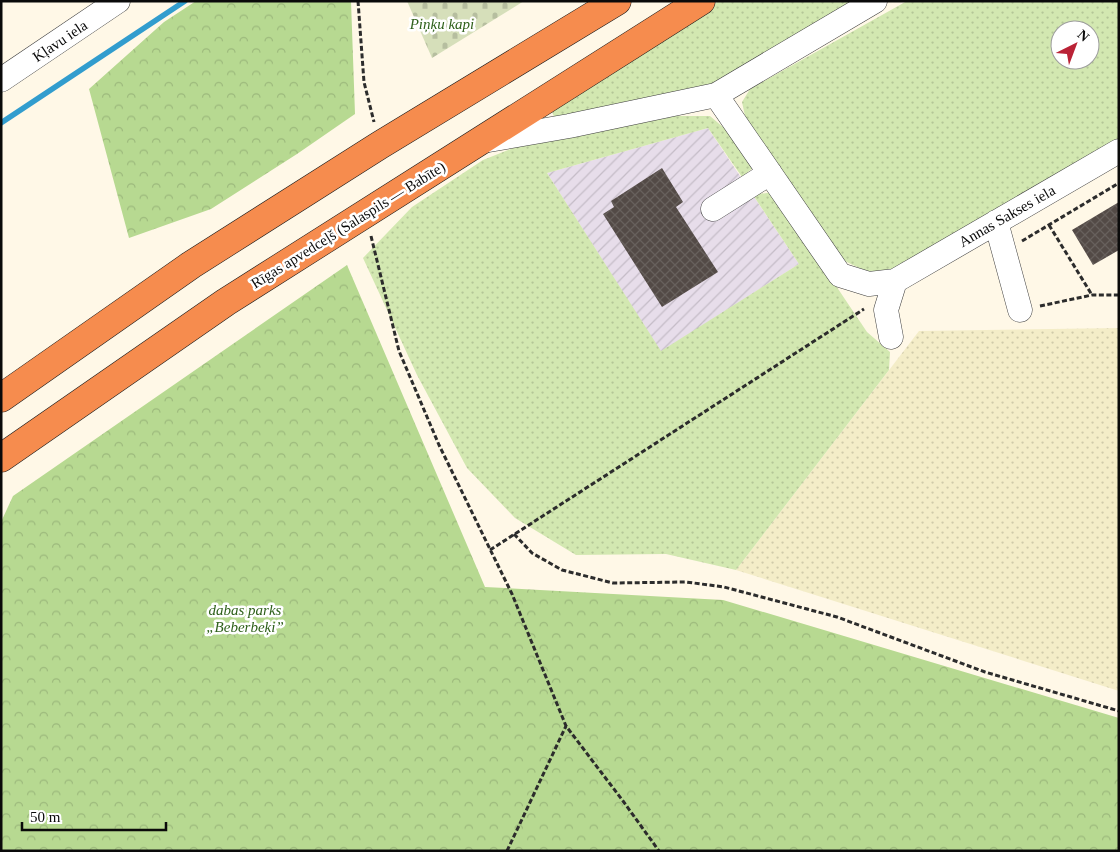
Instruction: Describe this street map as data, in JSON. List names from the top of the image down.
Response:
{
  "streets": {
    "highway": ["Rīgas apvedceļš (Salaspils — Babīte)"],
    "street": ["Kļavu iela", "Annas Sakses iela"]
  },
  "parks": ["Piņķu kapi", "dabas parks „Beberbeķi”"],
  "scale_bar": "50 m",
  "north": "top right"
}
